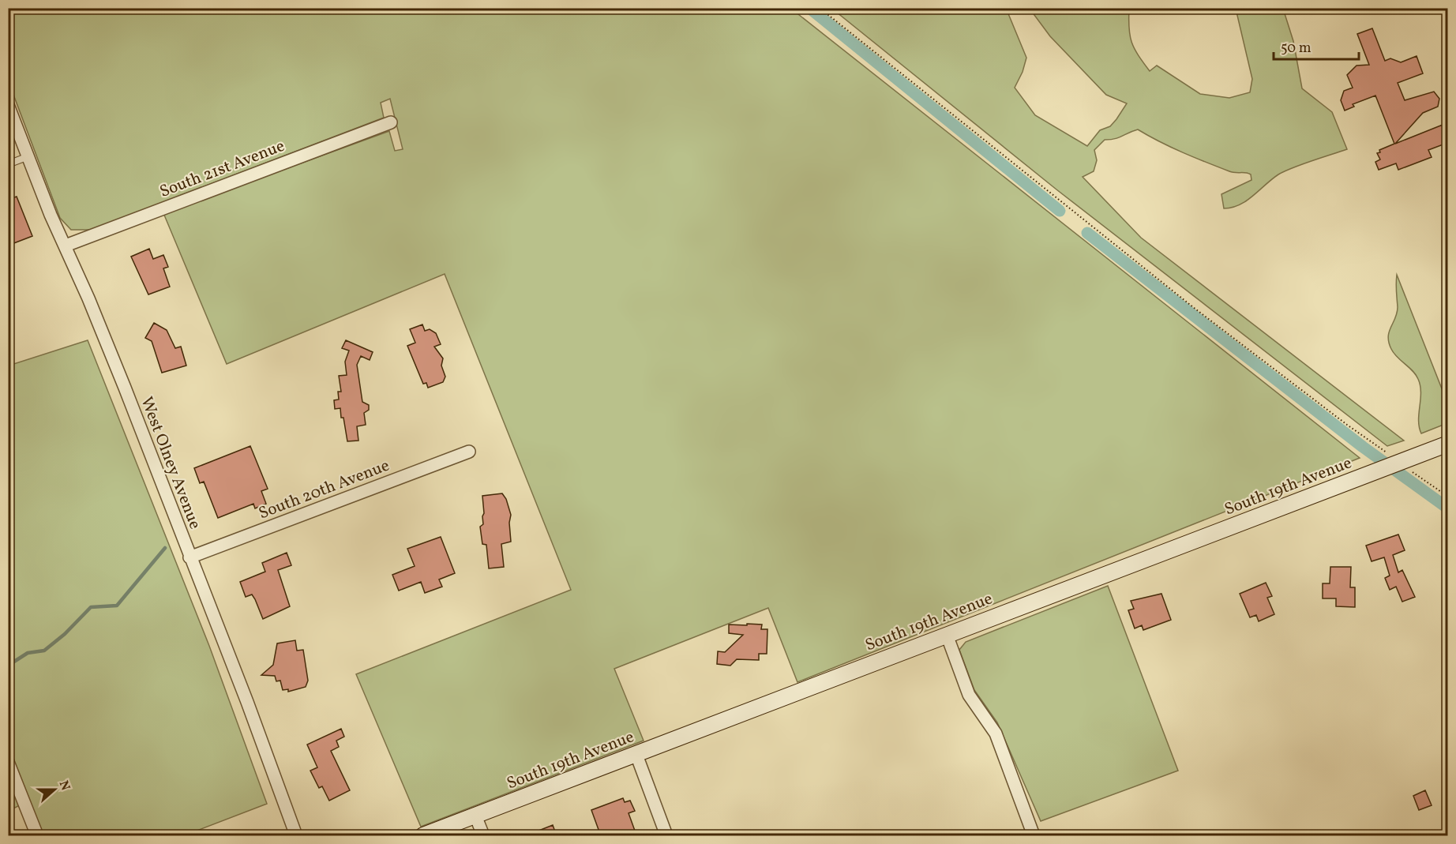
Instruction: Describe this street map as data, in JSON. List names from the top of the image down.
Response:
{
  "streets": {
    "street": [
      "South 21st Avenue",
      "West Olney Avenue",
      "South 19th Avenue",
      "South 20th Avenue"
    ]
  },
  "crossings": [
    ["South 21st Avenue", "West Olney Avenue"],
    ["West Olney Avenue", "South 20th Avenue"]
  ],
  "scale_bar": "50 m",
  "north": "right"
}
